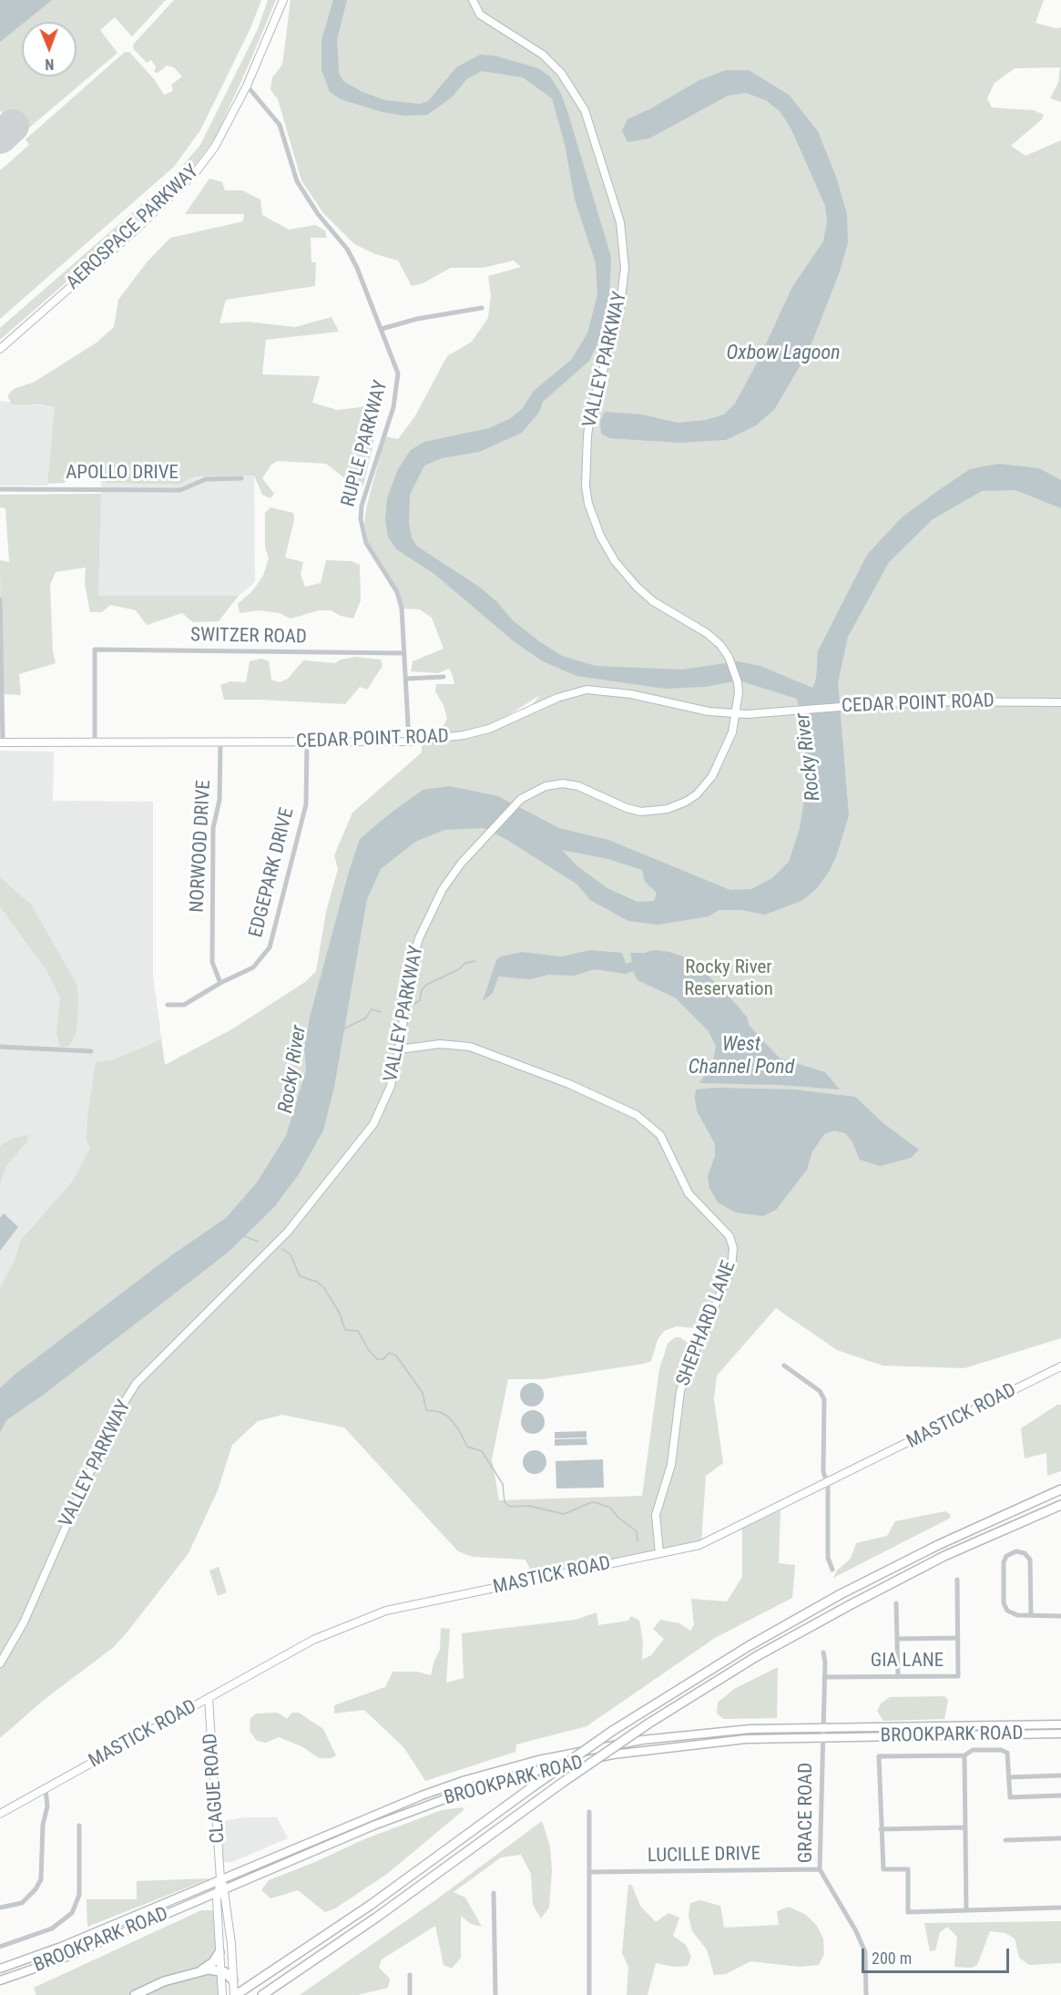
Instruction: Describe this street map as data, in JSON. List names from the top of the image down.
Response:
{
  "streets": {
    "main road": ["BROOKPARK ROAD"],
    "street": [
      "AEROSPACE PARKWAY",
      "VALLEY PARKWAY",
      "RUPLE PARKWAY",
      "APOLLO DRIVE",
      "SWITZER ROAD",
      "CEDAR POINT ROAD",
      "NORWOOD DRIVE",
      "EDGEPARK DRIVE",
      "SHEPHARD LANE",
      "MASTICK ROAD",
      "GIA LANE",
      "CLAGUE ROAD",
      "GRACE ROAD",
      "LUCILLE DRIVE"
    ]
  },
  "crossings": [
    ["AEROSPACE PARKWAY", "RUPLE PARKWAY"],
    ["VALLEY PARKWAY", "CEDAR POINT ROAD"],
    ["VALLEY PARKWAY", "SHEPHARD LANE"],
    ["RUPLE PARKWAY", "SWITZER ROAD"],
    ["RUPLE PARKWAY", "CEDAR POINT ROAD"],
    ["SWITZER ROAD", "CEDAR POINT ROAD"],
    ["CEDAR POINT ROAD", "NORWOOD DRIVE"],
    ["CEDAR POINT ROAD", "EDGEPARK DRIVE"],
    ["NORWOOD DRIVE", "EDGEPARK DRIVE"],
    ["SHEPHARD LANE", "MASTICK ROAD"],
    ["MASTICK ROAD", "CLAGUE ROAD"],
    ["GIA LANE", "GRACE ROAD"],
    ["BROOKPARK ROAD", "CLAGUE ROAD"],
    ["BROOKPARK ROAD", "GRACE ROAD"],
    ["GRACE ROAD", "LUCILLE DRIVE"]
  ],
  "water": ["Oxbow Lagoon", "Rocky River", "West Channel Pond"],
  "parks": ["Rocky River Reservation"],
  "scale_bar": "200 m",
  "north": "bottom"
}
